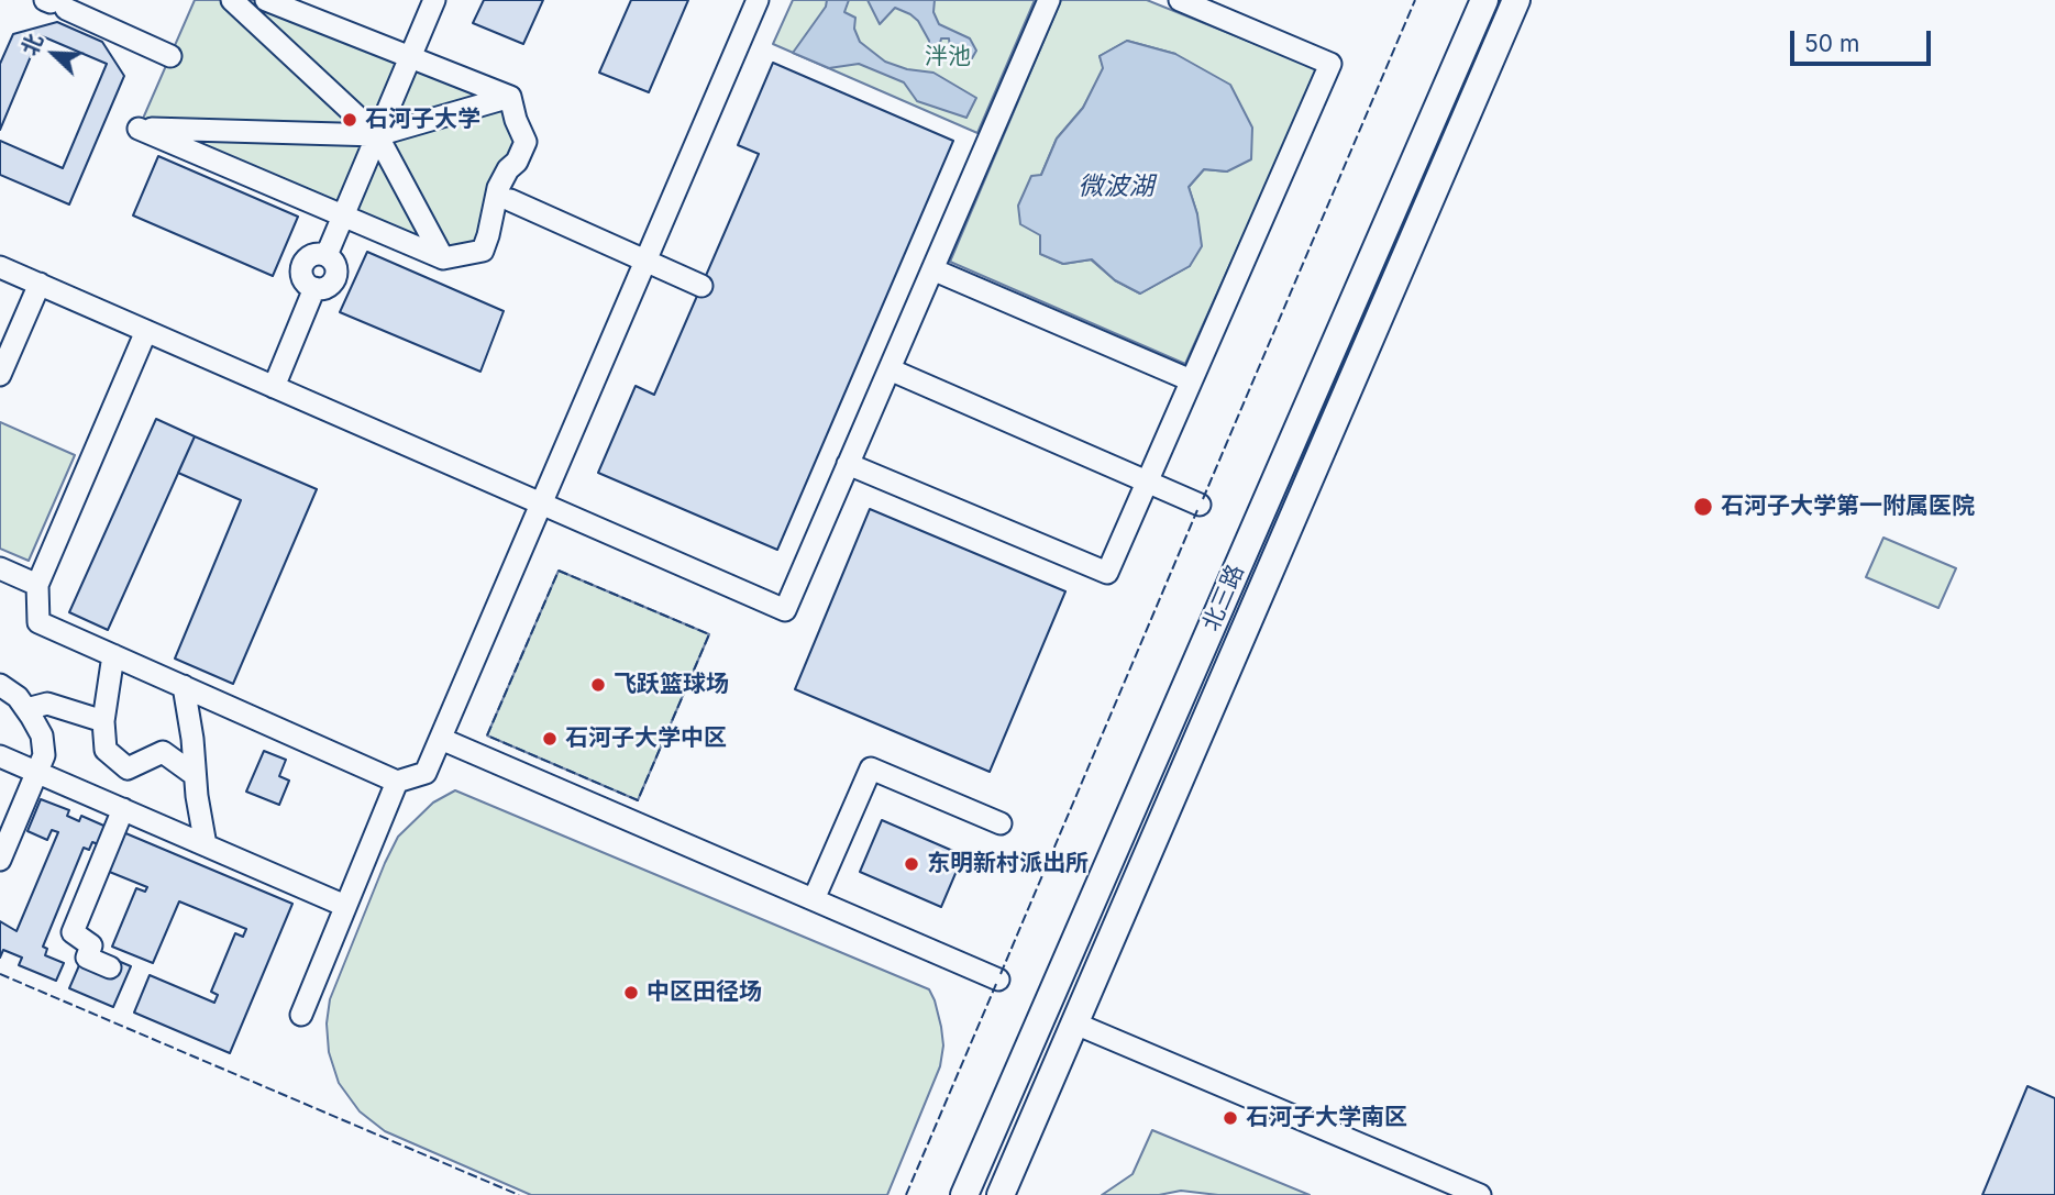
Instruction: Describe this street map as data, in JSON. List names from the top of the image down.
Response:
{
  "streets": {
    "main road": ["北三路"]
  },
  "water": ["微波湖"],
  "parks": ["泮池"],
  "places": [
    "石河子大学",
    "石河子大学第一附属医院",
    "飞跃篮球场",
    "石河子大学中区",
    "东明新村派出所",
    "中区田径场",
    "石河子大学南区"
  ],
  "scale_bar": "50 m",
  "north": "top left"
}
